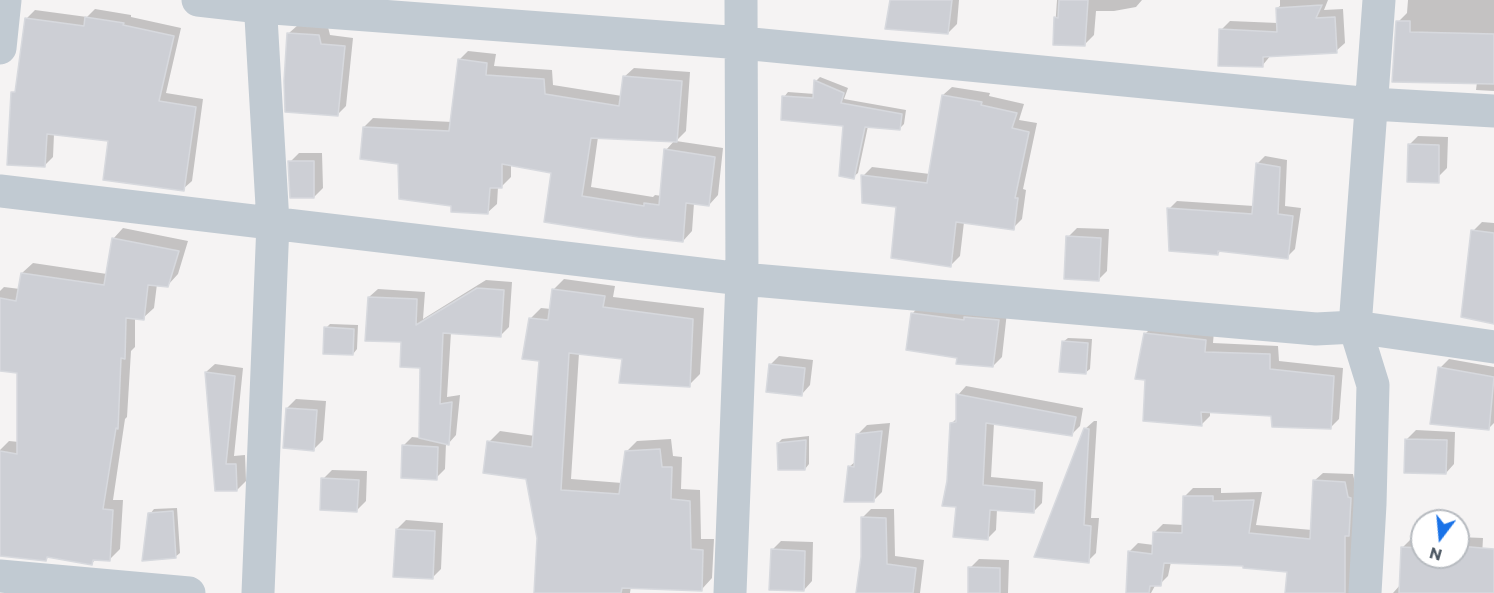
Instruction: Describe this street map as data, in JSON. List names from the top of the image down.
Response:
{
  "north": "bottom"
}
